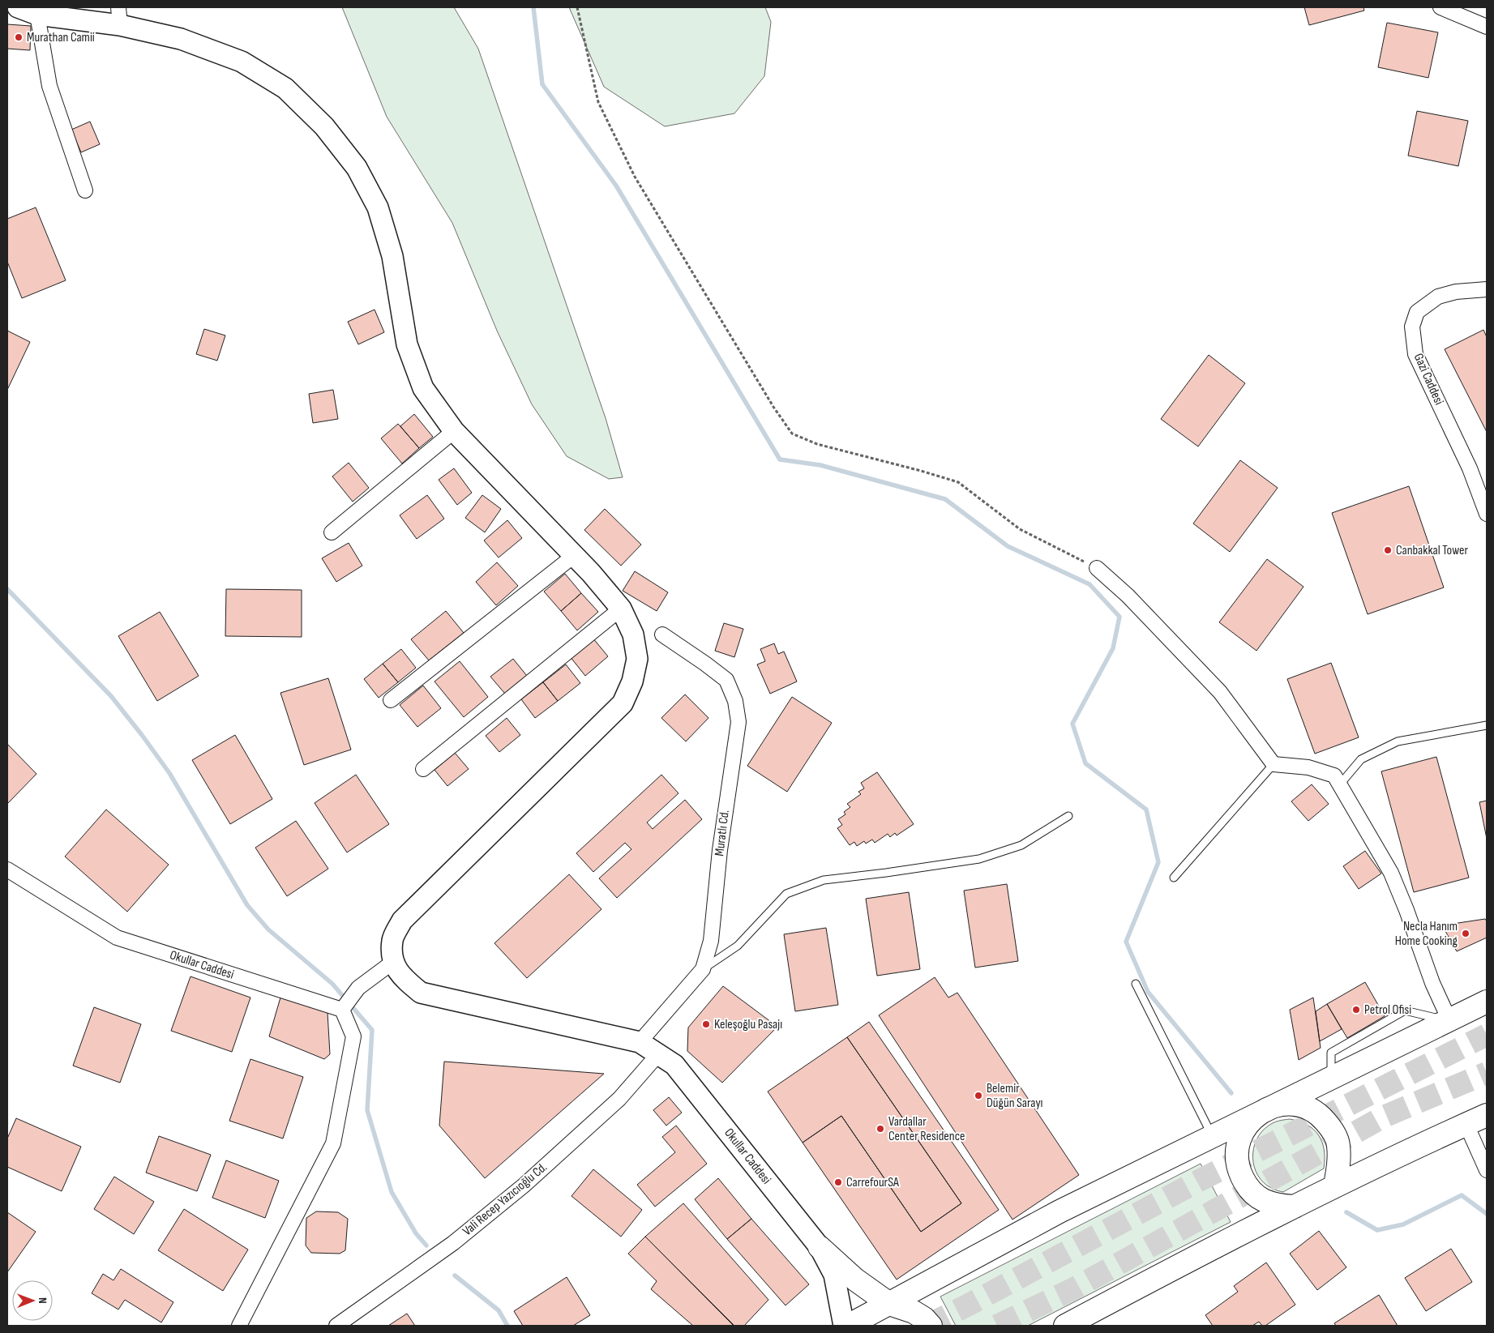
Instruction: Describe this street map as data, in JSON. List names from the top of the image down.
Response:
{
  "streets": {
    "street": [
      "Gazi Caddesi",
      "Muratlı Cd.",
      "Okullar Caddesi",
      "Vali Recep Yazıcıoğlu Cd."
    ]
  },
  "crossings": [
    ["Muratlı Cd.", "Okullar Caddesi"],
    ["Okullar Caddesi", "Vali Recep Yazıcıoğlu Cd."]
  ],
  "places": [
    "Murathan Camii",
    "Canbakkal Tower",
    "Necla Hanım Home Cooking",
    "Petrol Ofisi",
    "Keleşoğlu Pasajı",
    "Belemir Düğün Sarayı",
    "Vardallar Center Residence",
    "CarrefourSA"
  ],
  "north": "right"
}
